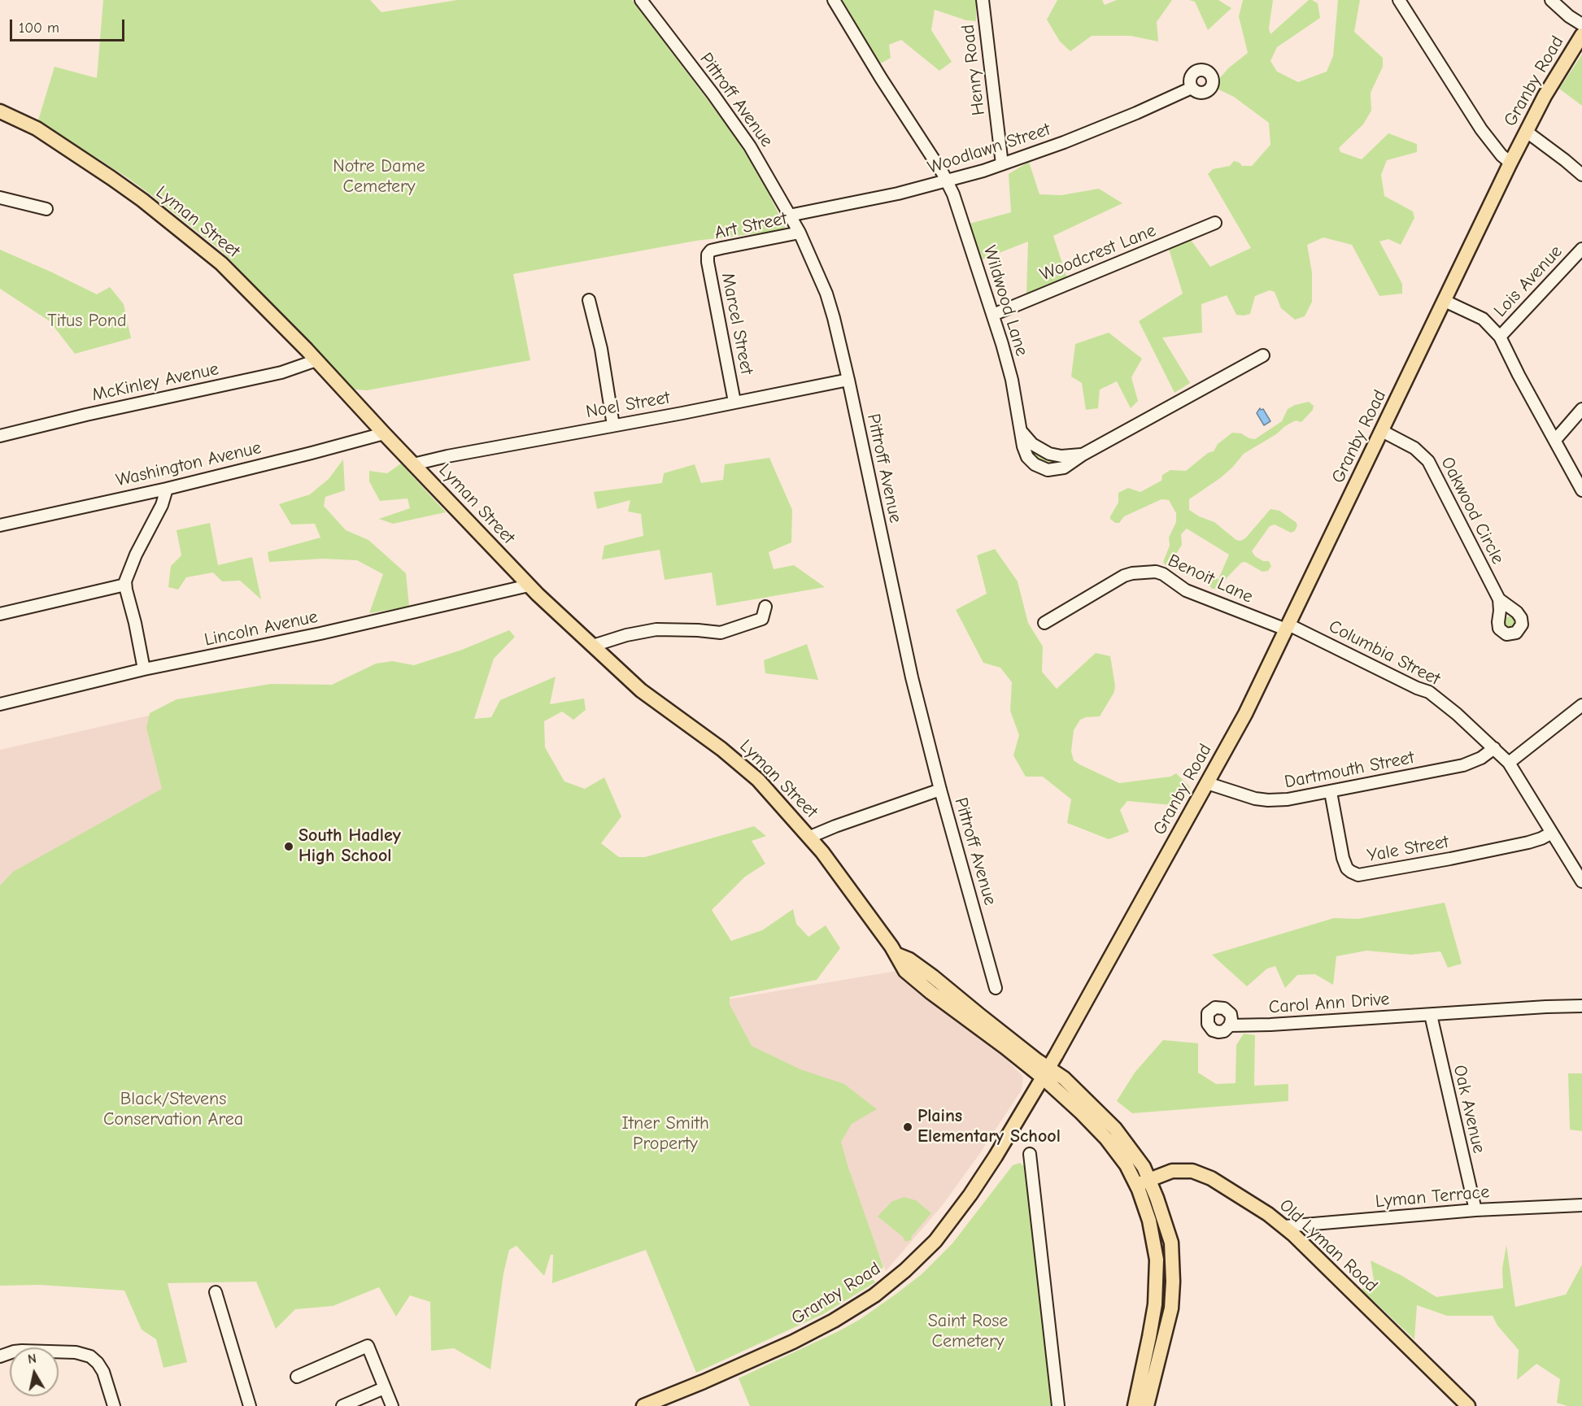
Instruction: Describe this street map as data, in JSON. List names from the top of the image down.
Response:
{
  "streets": {
    "main road": ["Granby Road", "Lyman Street", "Old Lyman Road"],
    "street": [
      "Henry Road",
      "Pittroff Avenue",
      "Woodlawn Street",
      "Art Street",
      "Woodcrest Lane",
      "Lois Avenue",
      "Wildwood Lane",
      "Marcel Street",
      "McKinley Avenue",
      "Noel Street",
      "Washington Avenue",
      "Oakwood Circle",
      "Benoit Lane",
      "Lincoln Avenue",
      "Columbia Street",
      "Dartmouth Street",
      "Yale Street",
      "Carol Ann Drive",
      "Oak Avenue",
      "Lyman Terrace"
    ]
  },
  "crossings": [
    ["Henry Road", "Woodlawn Street"],
    ["Granby Road", "Lyman Street"],
    ["Granby Road", "Oakwood Circle"],
    ["Granby Road", "Benoit Lane"],
    ["Granby Road", "Columbia Street"],
    ["Granby Road", "Dartmouth Street"],
    ["Pittroff Avenue", "Woodlawn Street"],
    ["Pittroff Avenue", "Art Street"],
    ["Pittroff Avenue", "Noel Street"],
    ["Woodlawn Street", "Wildwood Lane"],
    ["Lyman Street", "McKinley Avenue"],
    ["Lyman Street", "Noel Street"],
    ["Lyman Street", "Washington Avenue"],
    ["Lyman Street", "Lincoln Avenue"],
    ["Art Street", "Marcel Street"],
    ["Woodcrest Lane", "Wildwood Lane"],
    ["Marcel Street", "Noel Street"],
    ["Benoit Lane", "Columbia Street"],
    ["Columbia Street", "Dartmouth Street"],
    ["Columbia Street", "Yale Street"],
    ["Dartmouth Street", "Yale Street"],
    ["Carol Ann Drive", "Oak Avenue"],
    ["Oak Avenue", "Lyman Terrace"],
    ["Lyman Terrace", "Old Lyman Road"]
  ],
  "parks": [
    "Notre Dame Cemetery",
    "Titus Pond",
    "Black/Stevens Conservation Area",
    "Itner Smith Property",
    "Saint Rose Cemetery"
  ],
  "places": ["South Hadley High School", "Plains Elementary School"],
  "scale_bar": "100 m",
  "north": "top"
}
